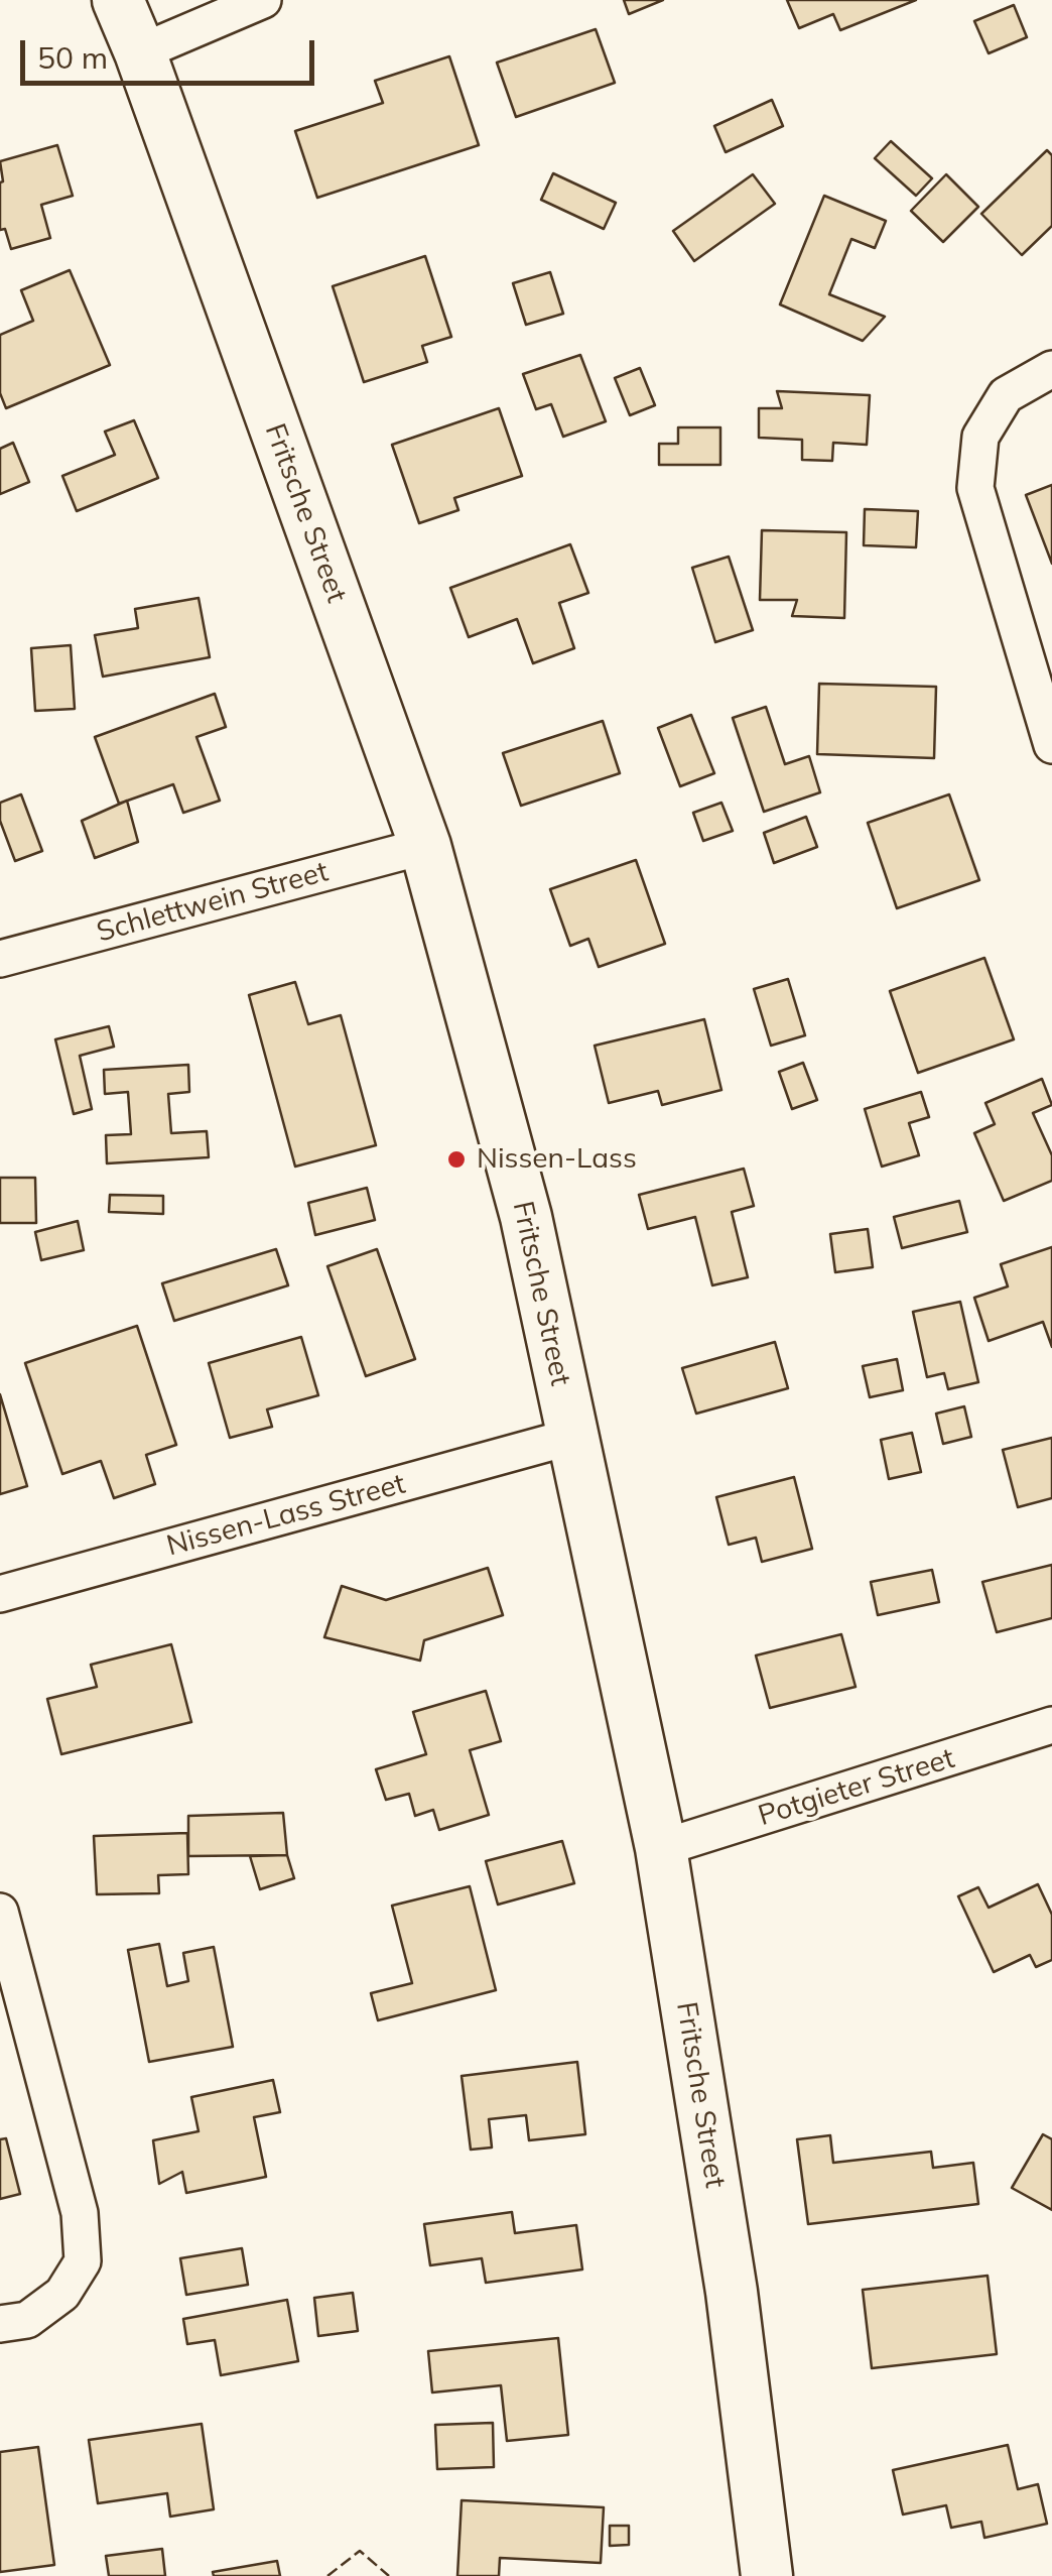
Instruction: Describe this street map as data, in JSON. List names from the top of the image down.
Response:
{
  "streets": {
    "street": [
      "Fritsche Street",
      "Schlettwein Street",
      "Nissen-Lass Street",
      "Potgieter Street"
    ]
  },
  "crossings": [
    ["Fritsche Street", "Schlettwein Street"],
    ["Fritsche Street", "Nissen-Lass Street"],
    ["Fritsche Street", "Potgieter Street"]
  ],
  "places": ["Nissen-Lass"],
  "scale_bar": "50 m"
}
